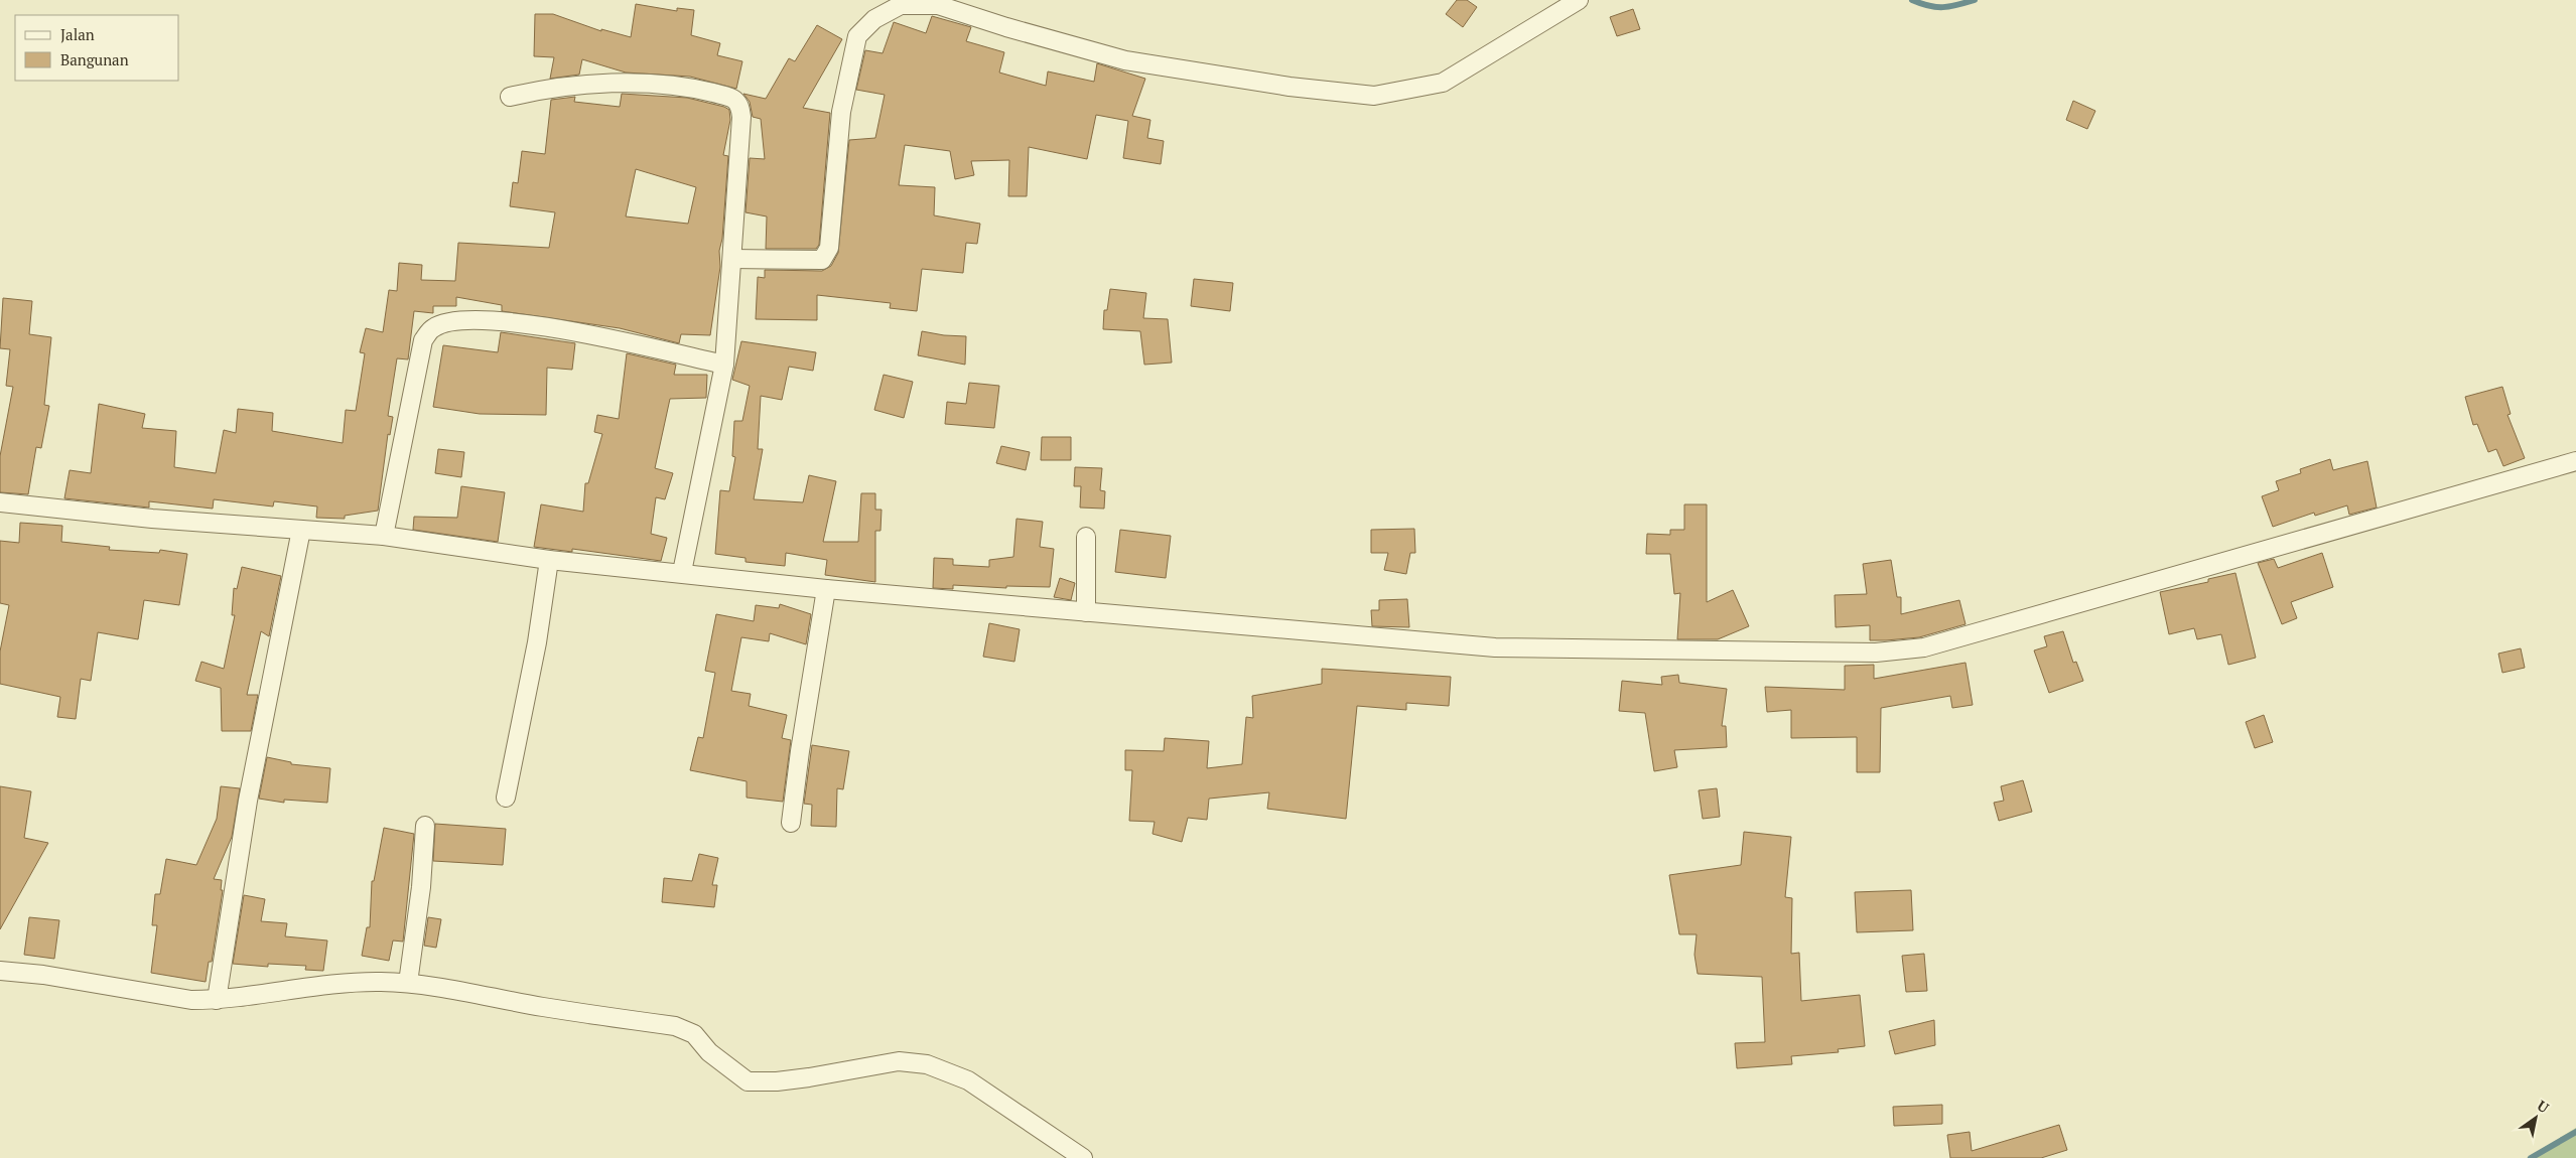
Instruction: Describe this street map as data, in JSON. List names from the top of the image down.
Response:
{
  "legend": ["Jalan", "Bangunan"],
  "north": "top right"
}
